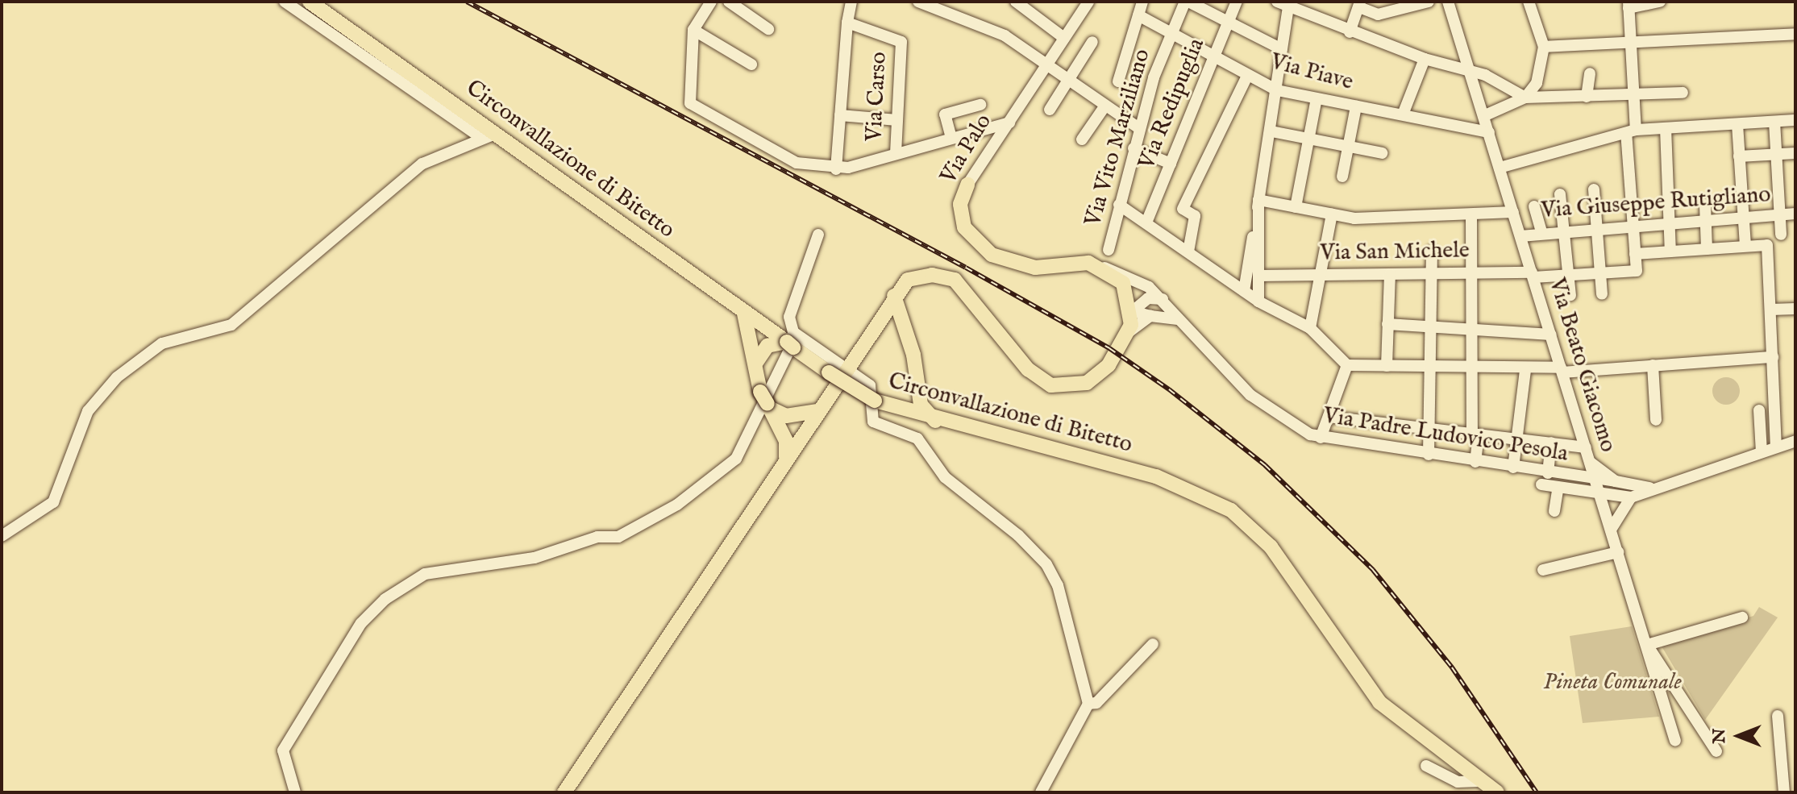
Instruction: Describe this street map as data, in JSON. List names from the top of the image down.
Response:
{
  "streets": {
    "main road": ["Via Palo", "Circonvallazione di Bitetto"],
    "street": [
      "Via Piave",
      "Via Carso",
      "Via Redipuglia",
      "Via Vito Marziliano",
      "Via Giuseppe Rutigliano",
      "Via San Michele",
      "Via Beato Giacomo",
      "Via Padre Ludovico Pesola"
    ]
  },
  "crossings": [
    ["Via Piave", "Via Redipuglia"],
    ["Via Piave", "Via Vito Marziliano"],
    ["Via Piave", "Via Beato Giacomo"],
    ["Via Palo", "Via Padre Ludovico Pesola"],
    ["Via Giuseppe Rutigliano", "Via Beato Giacomo"],
    ["Via San Michele", "Via Beato Giacomo"],
    ["Via Beato Giacomo", "Via Padre Ludovico Pesola"]
  ],
  "parks": ["Pineta Comunale"],
  "north": "left"
}
